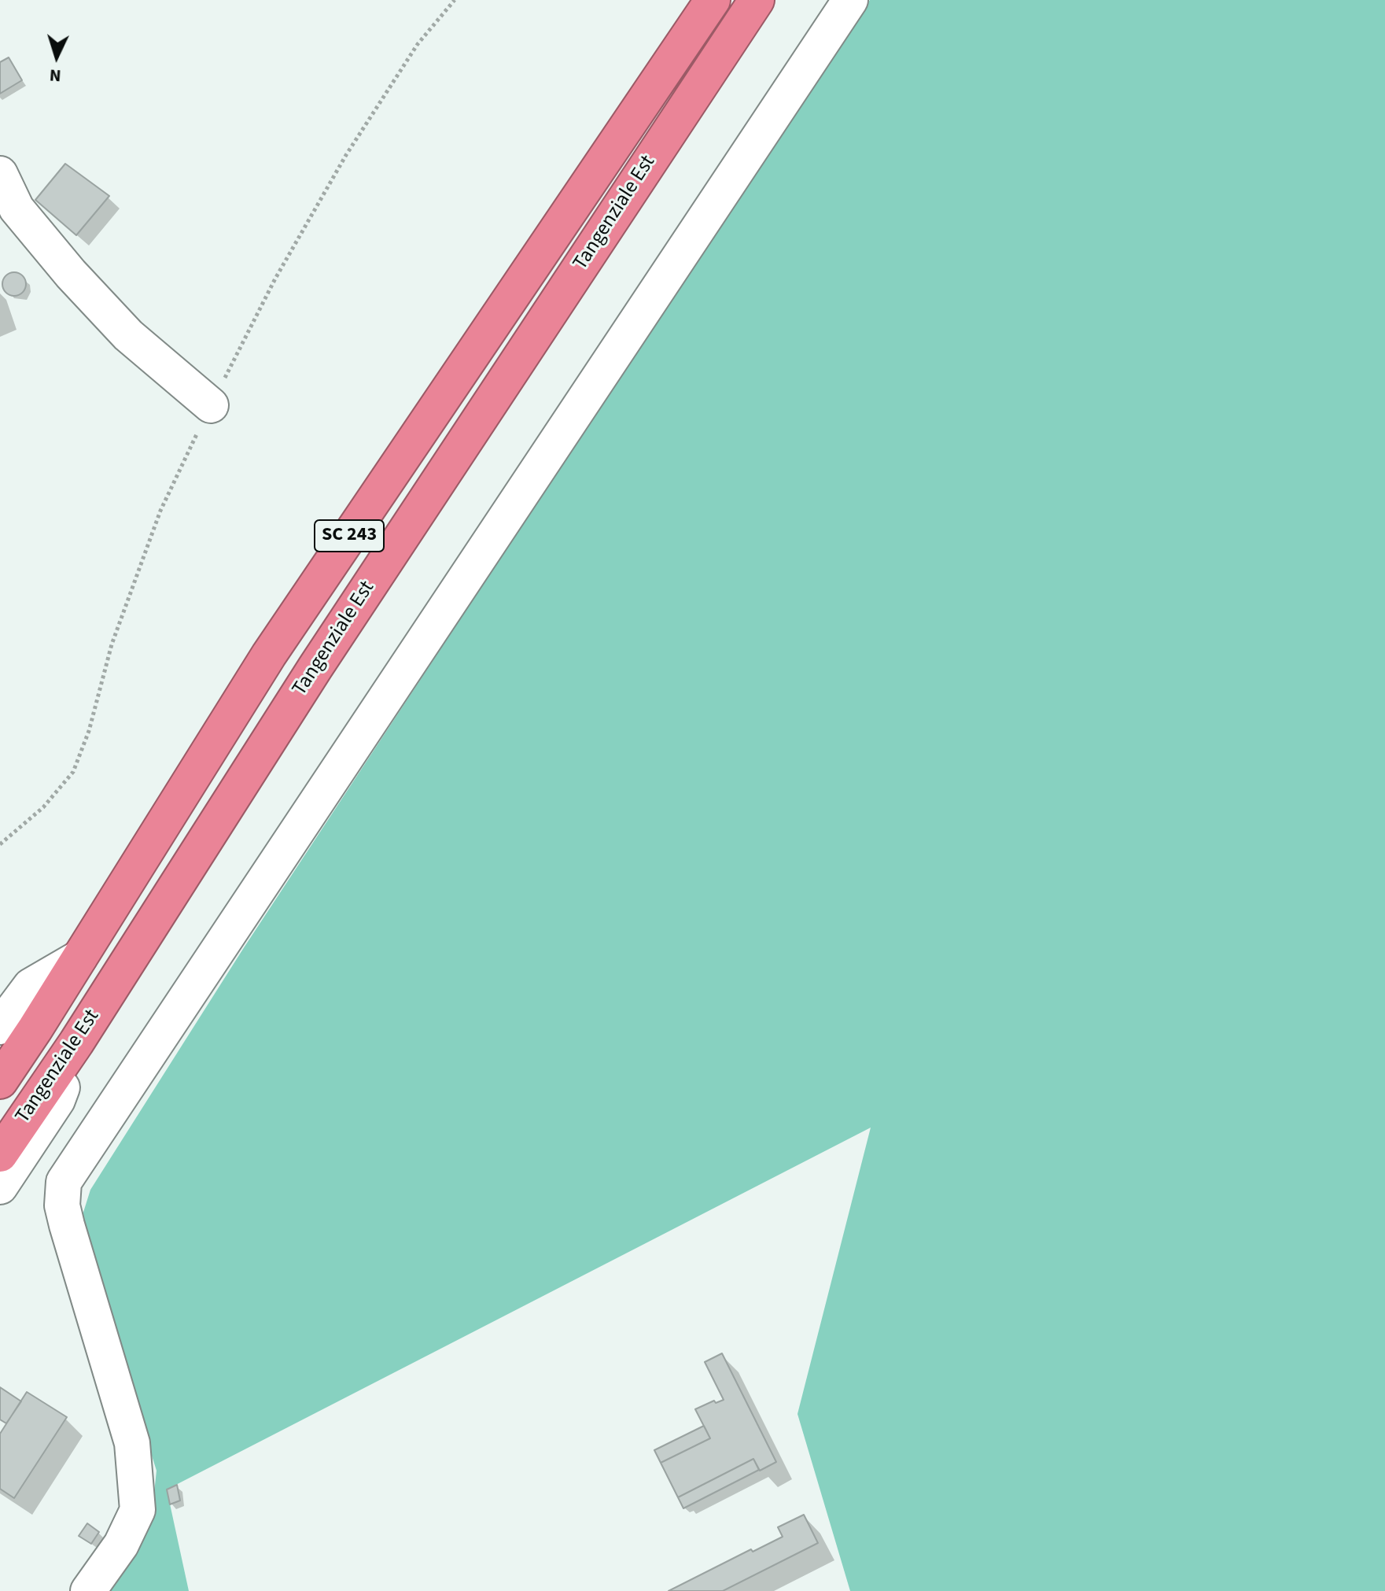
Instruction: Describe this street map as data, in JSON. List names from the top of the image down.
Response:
{
  "streets": {
    "highway": ["Tangenziale Est", "SC 243"]
  },
  "north": "bottom"
}
